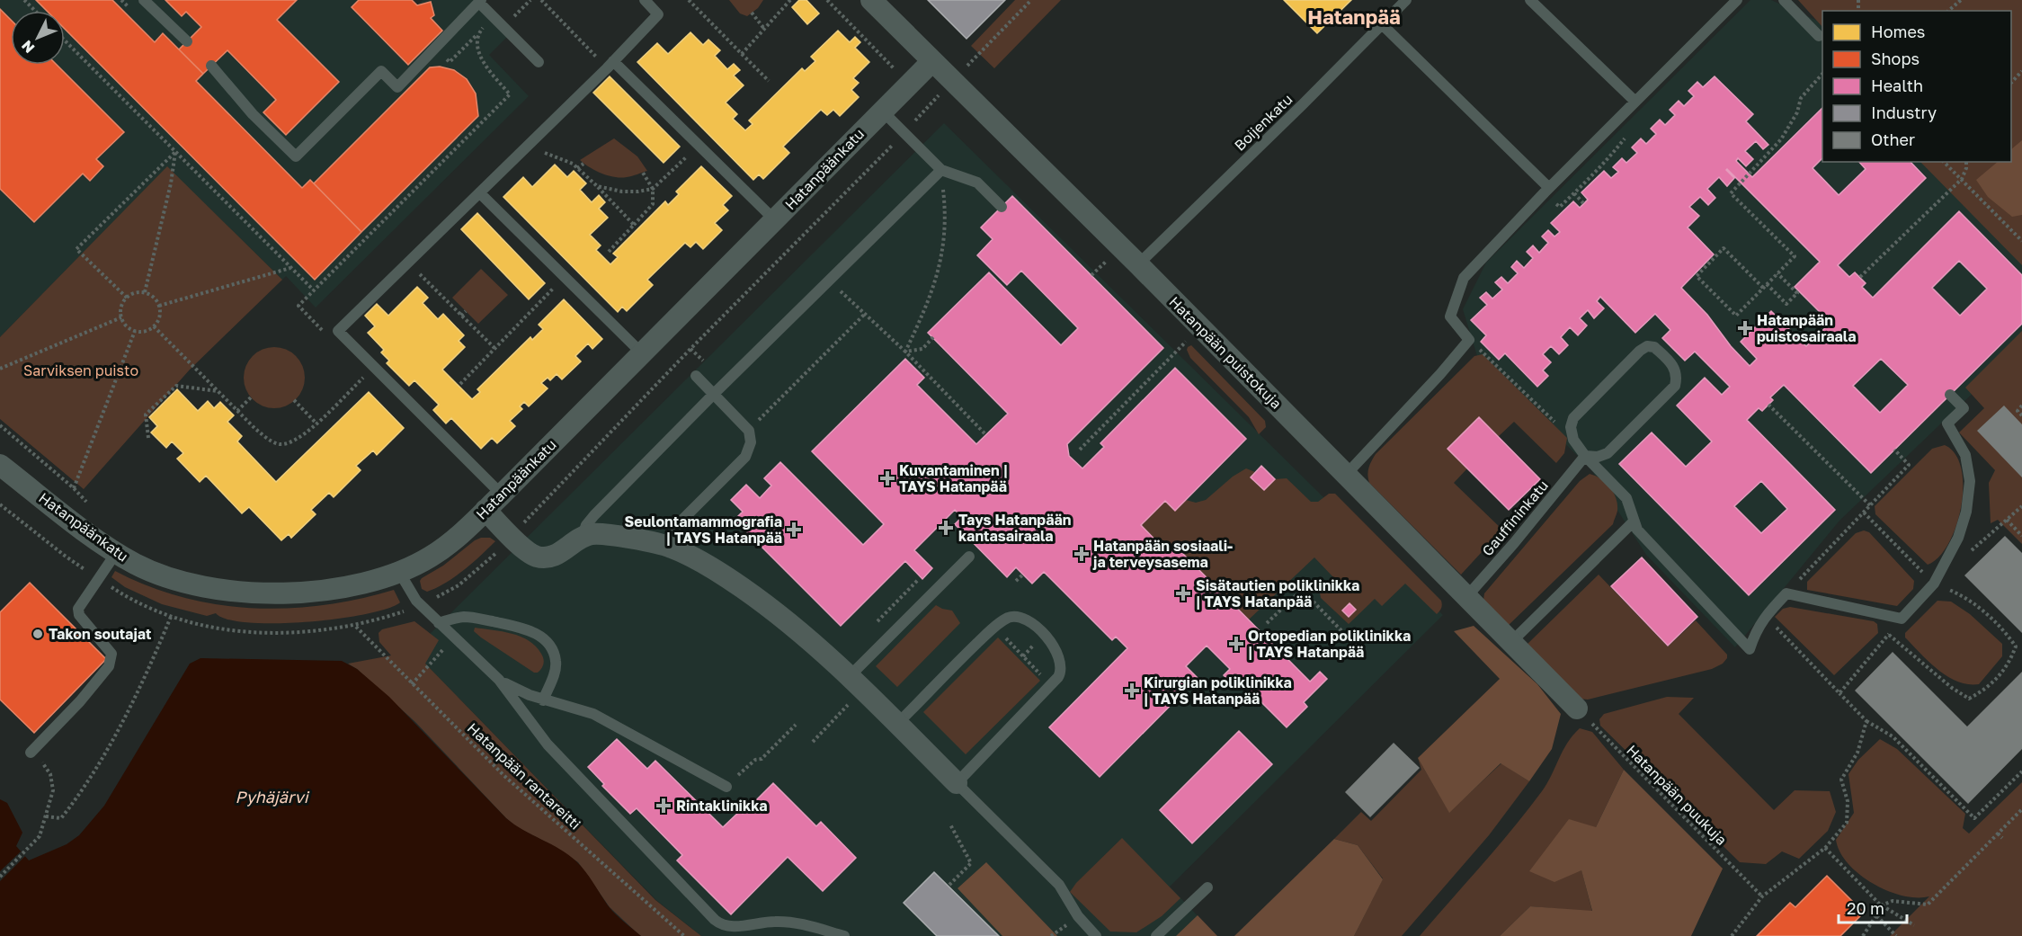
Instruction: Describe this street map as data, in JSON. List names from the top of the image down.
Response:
{
  "streets": {
    "street": ["Hatanpäänkatu", "Hatanpään puistokuja"],
    "lane": ["Boijenkatu", "Gauffininkatu"],
    "path": ["Hatanpään rantareitti", "Hatanpään puukuja"]
  },
  "crossings": [
    ["Boijenkatu", "Hatanpään puistokuja"],
    ["Hatanpäänkatu", "Hatanpään puistokuja"],
    ["Hatanpään puistokuja", "Gauffininkatu"],
    ["Hatanpään puistokuja", "Hatanpään puukuja"]
  ],
  "districts": ["Hatanpää"],
  "water": ["Pyhäjärvi"],
  "parks": ["Sarviksen puisto"],
  "places": {
    "health": [
      "Hatanpään puistosairaala",
      "Kuvantaminen | TAYS Hatanpää",
      "Tays Hatanpään kantasairaala",
      "Seulontamammografia | TAYS Hatanpää",
      "Hatanpään sosiaali- ja terveysasema",
      "Sisätautien poliklinikka | TAYS Hatanpää",
      "Ortopedian poliklinikka | TAYS Hatanpää",
      "Kirurgian poliklinikka | TAYS Hatanpää",
      "Rintaklinikka"
    ],
    "other": ["Takon soutajat"]
  },
  "legend": [
    "Homes",
    "Shops",
    "Health",
    "Industry",
    "Other"
  ],
  "scale_bar": "20 m",
  "north": "bottom left"
}
